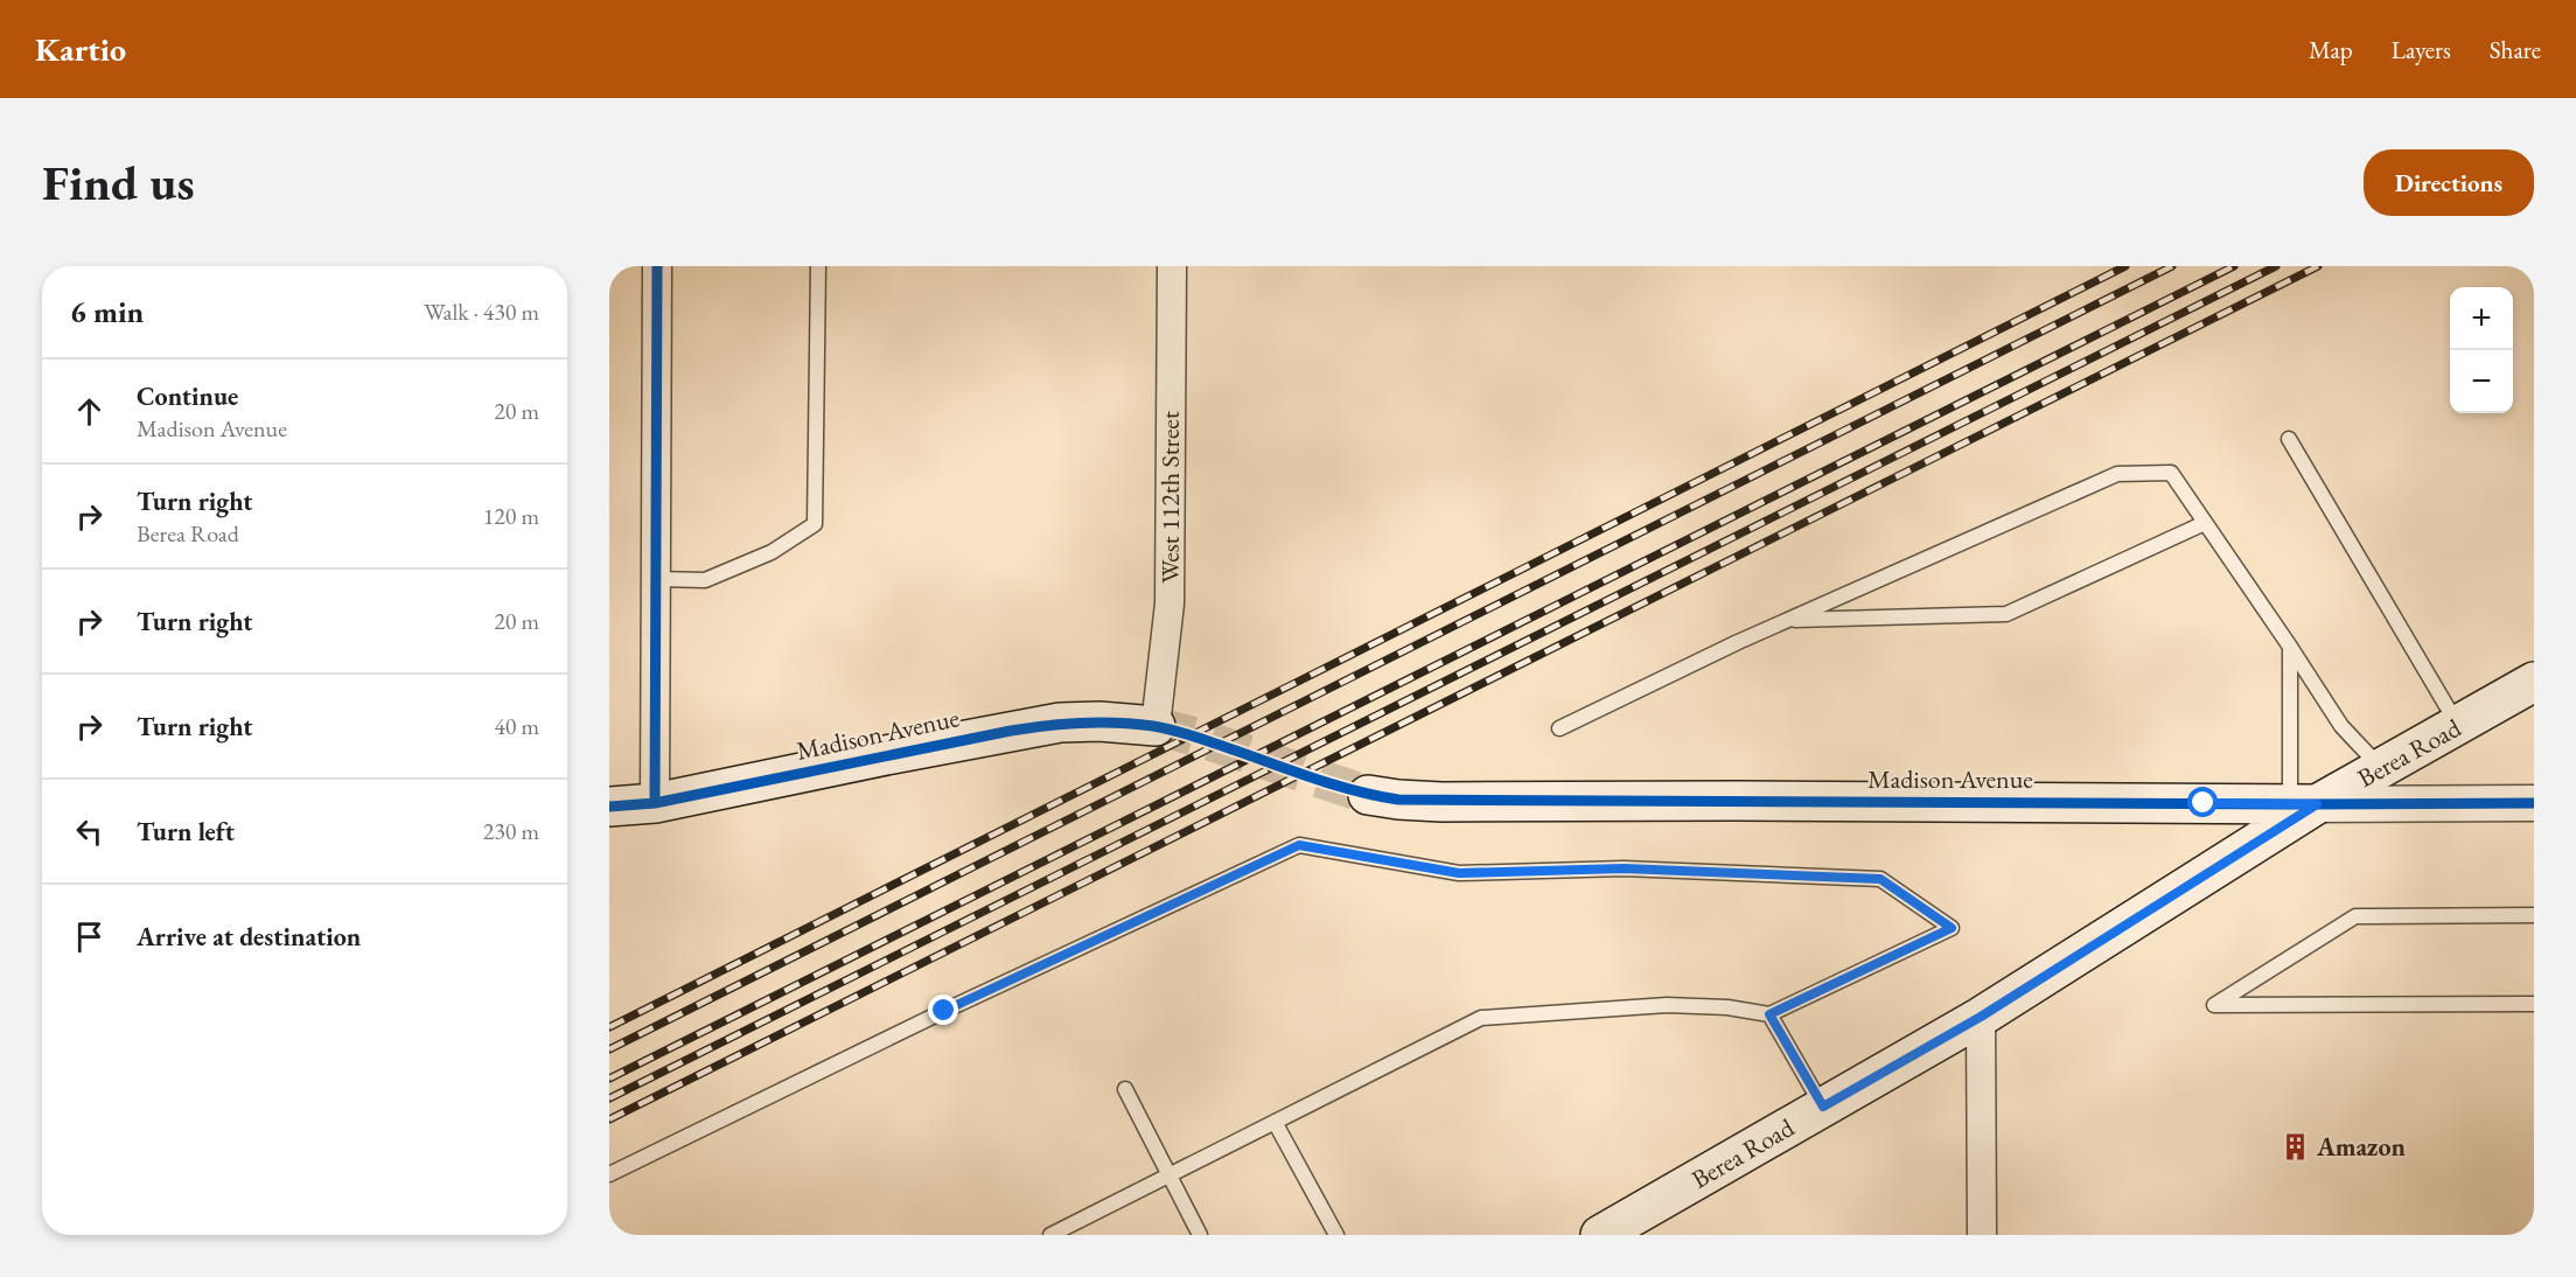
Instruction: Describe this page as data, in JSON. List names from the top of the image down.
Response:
{
  "streets": {
    "main road": ["Madison Avenue", "Berea Road"],
    "street": ["West 112th Street"]
  },
  "crossings": [
    ["West 112th Street", "Madison Avenue"],
    ["Madison Avenue", "Berea Road"]
  ],
  "places": {
    "building": ["Amazon"]
  },
  "page": {
    "header": "Kartio",
    "nav": ["Map", "Layers", "Share"],
    "buttons": "Directions",
    "title": "Find us",
    "heading": ["6 min", "Walk · 430 m"],
    "map_buttons": ["+", "−"],
    "list": [
      ["Continue", "Madison Avenue", "20 m"],
      ["Turn right", "Berea Road", "120 m"],
      ["Turn right", "20 m"],
      ["Turn right", "40 m"],
      ["Turn left", "230 m"],
      "Arrive at destination"
    ]
  }
}
